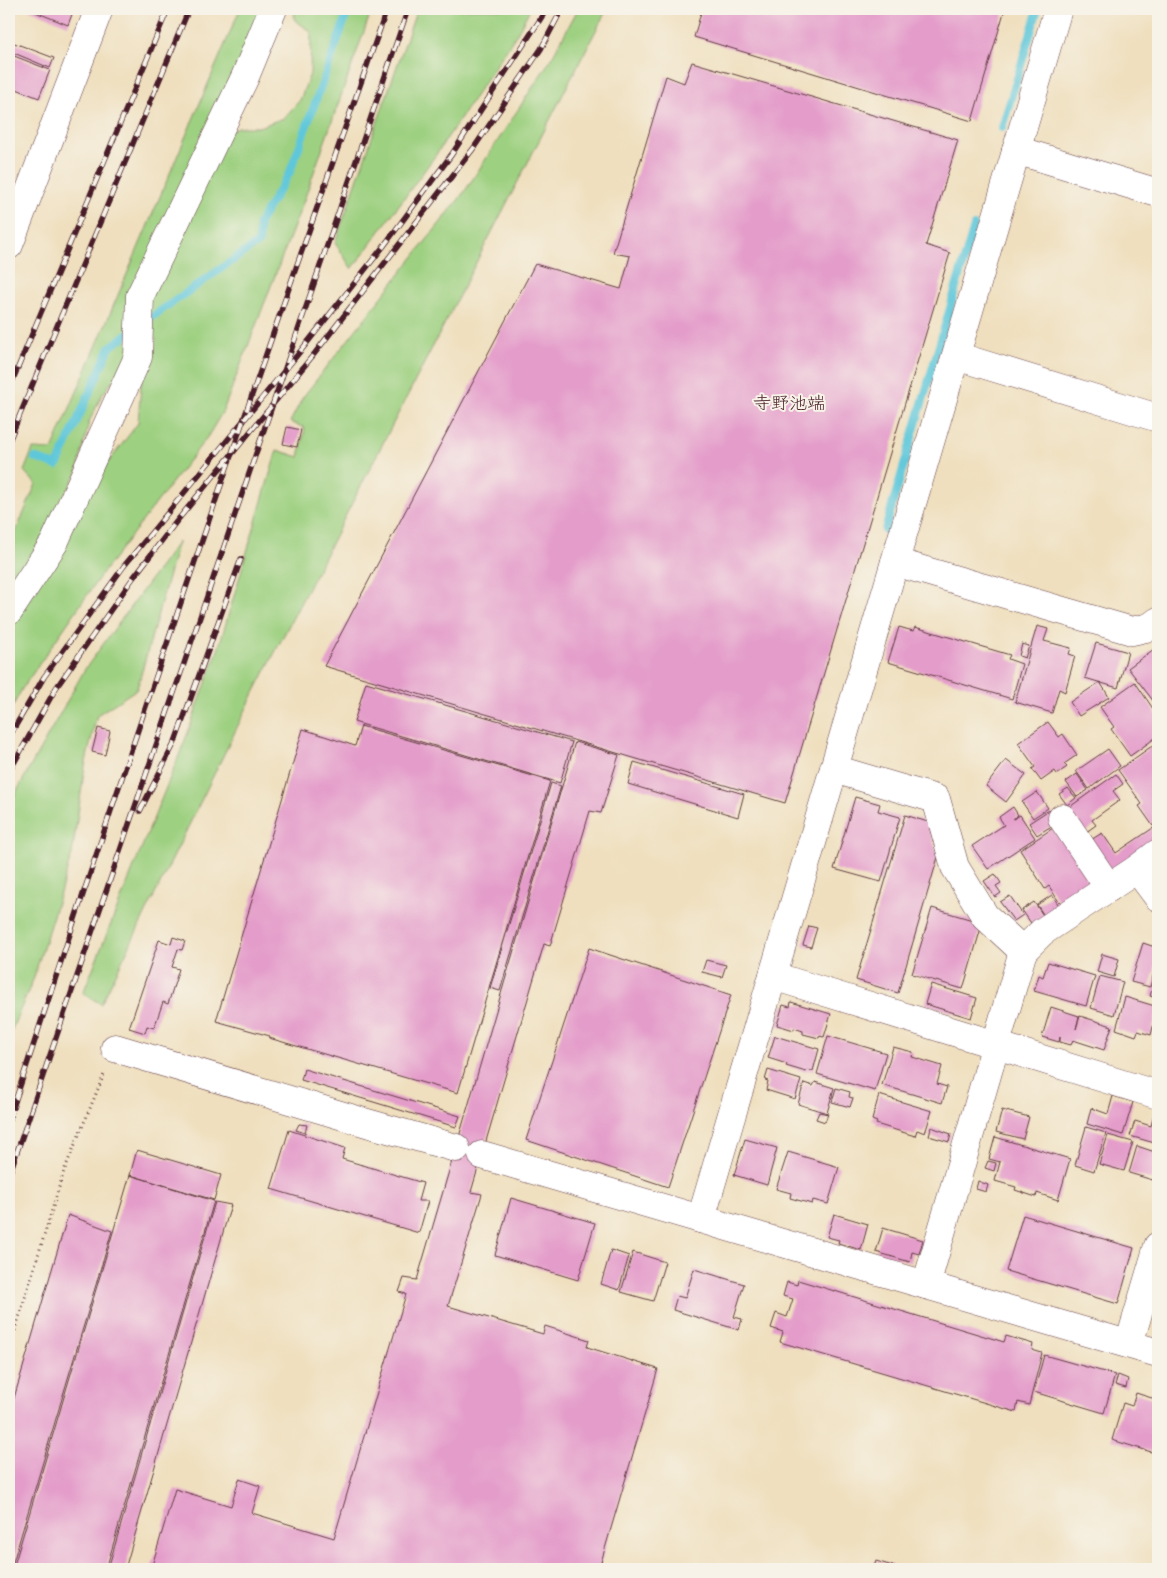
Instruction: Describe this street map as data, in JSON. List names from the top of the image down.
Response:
{
  "districts": ["寺野池端"]
}
